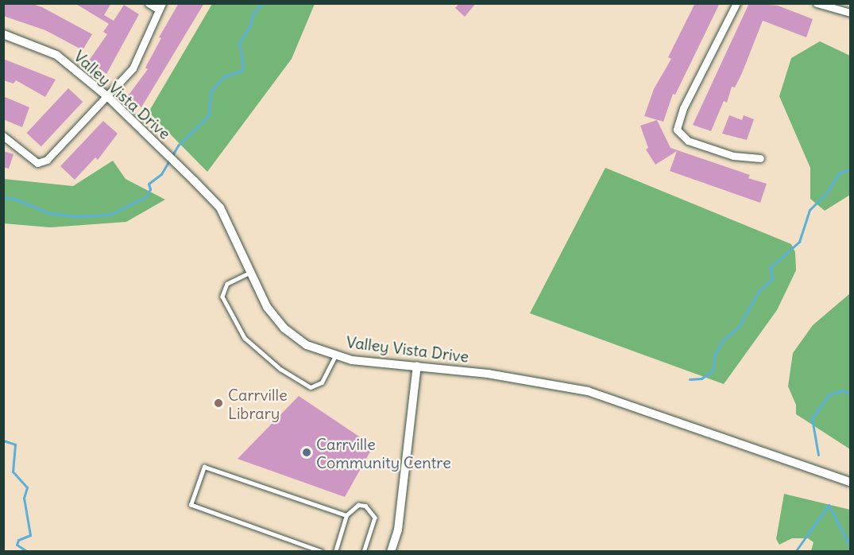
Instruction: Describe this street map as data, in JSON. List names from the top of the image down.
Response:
{
  "streets": {
    "street": ["Valley Vista Drive"]
  },
  "places": ["Carrville Library", "Carrville Community Centre"]
}
